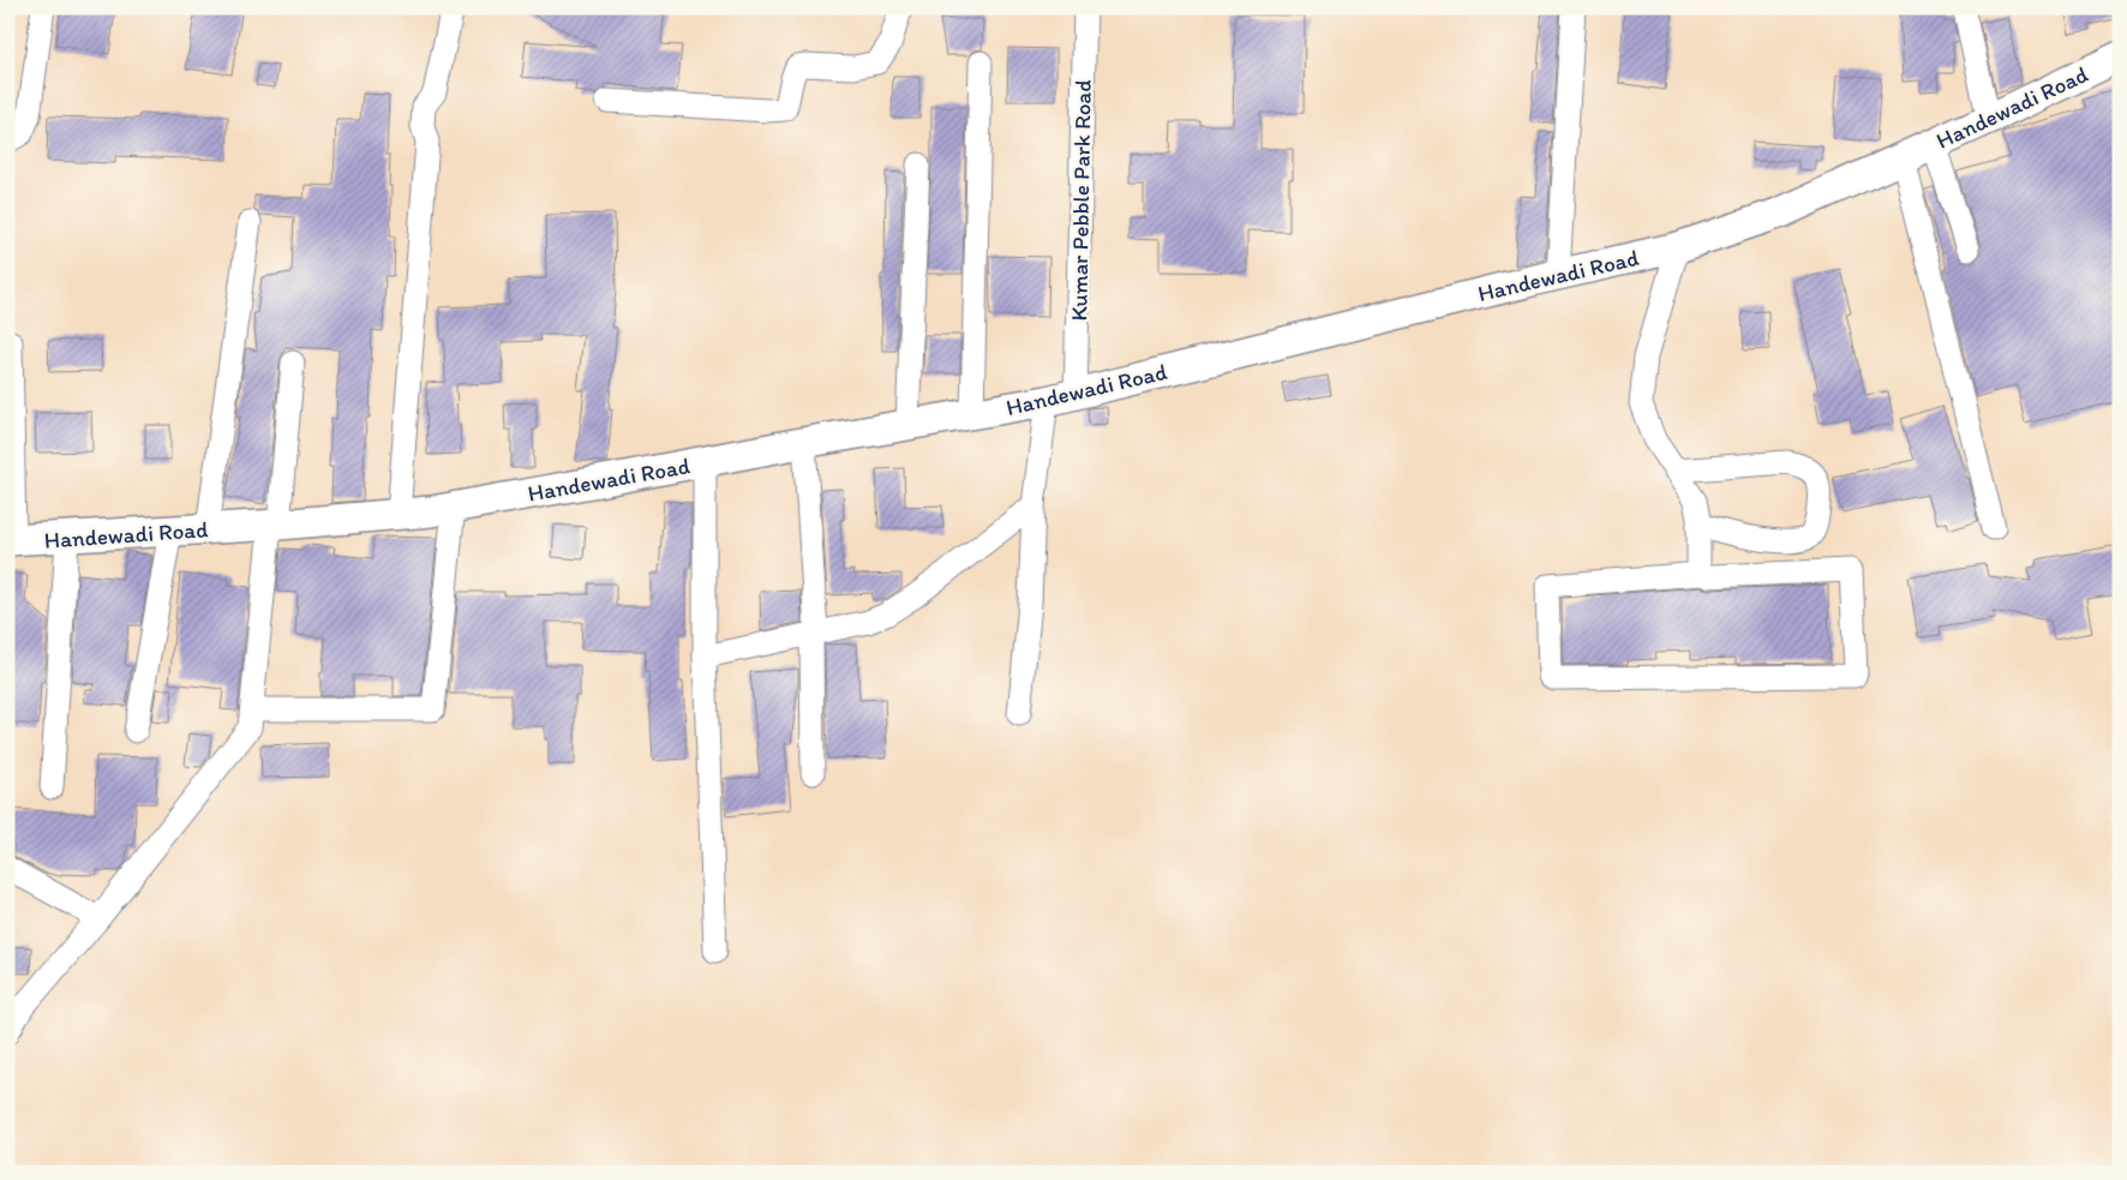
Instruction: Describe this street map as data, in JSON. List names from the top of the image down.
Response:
{
  "streets": {
    "main road": ["Handewadi Road"],
    "street": ["Kumar Pebble Park Road"]
  },
  "crossings": [
    ["Handewadi Road", "Kumar Pebble Park Road"]
  ]
}
